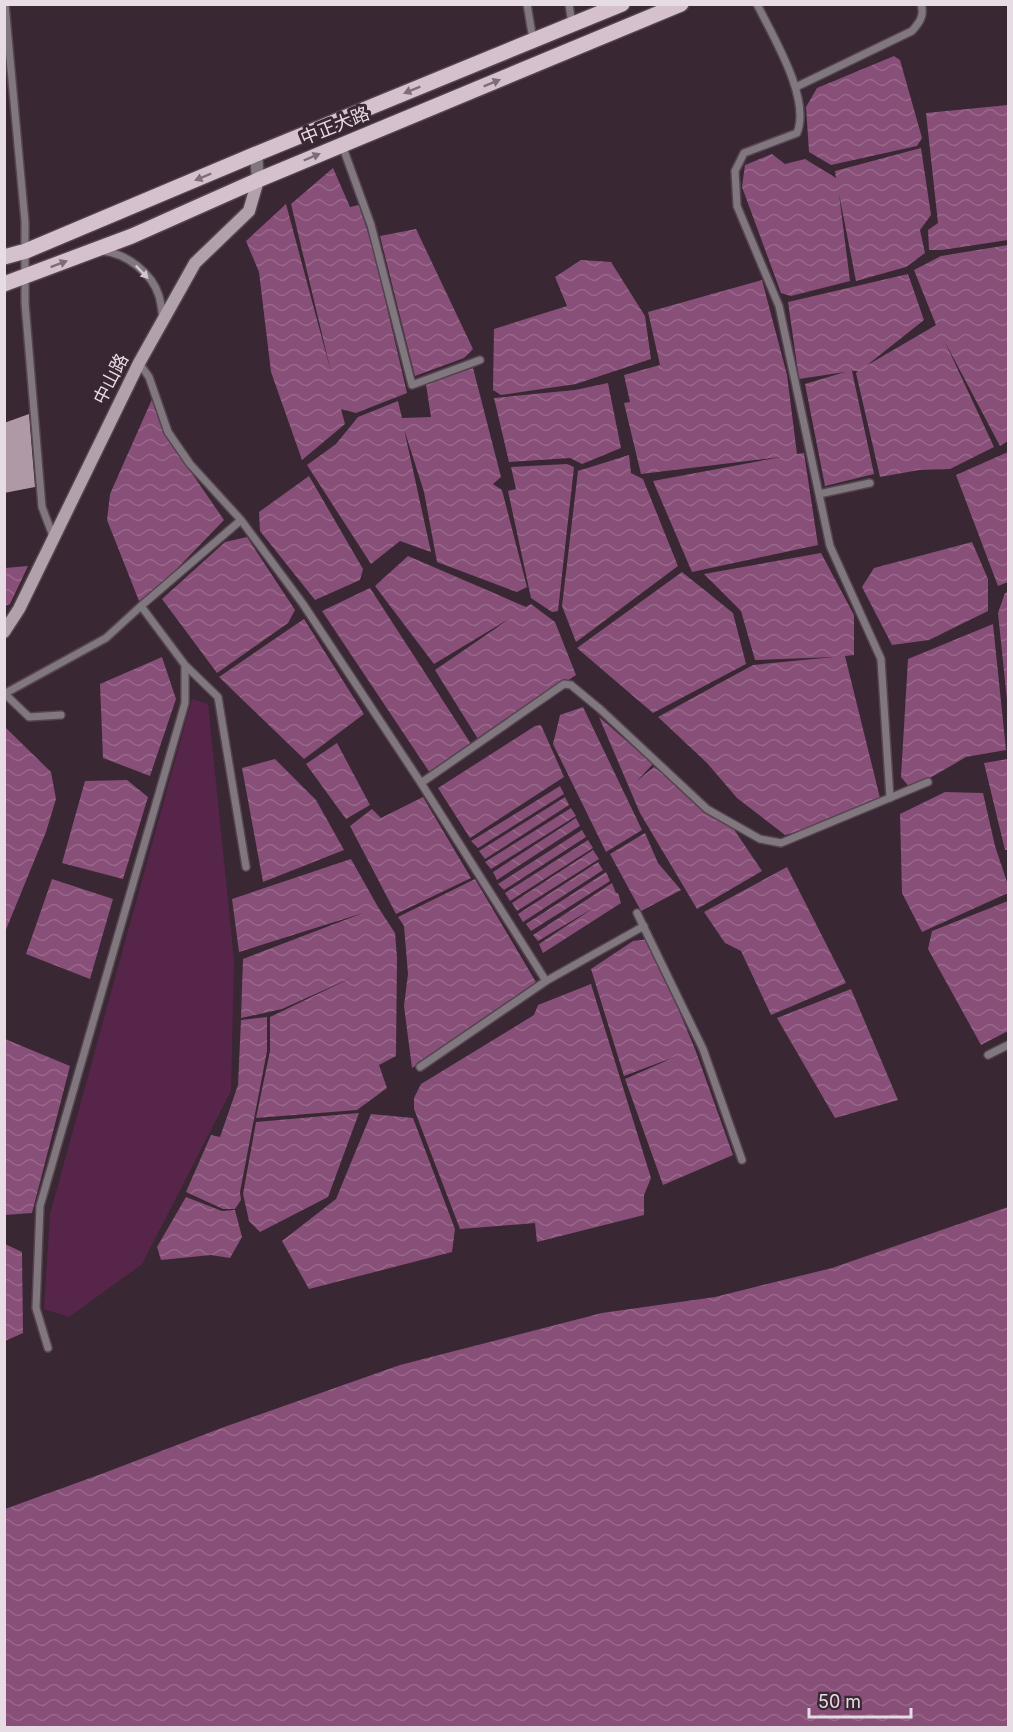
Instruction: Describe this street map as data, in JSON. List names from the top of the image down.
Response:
{
  "streets": {
    "main road": ["中正大路"],
    "street": ["中山路"]
  },
  "crossings": [
    ["中正大路", "中山路"]
  ],
  "scale_bar": "50 m"
}
